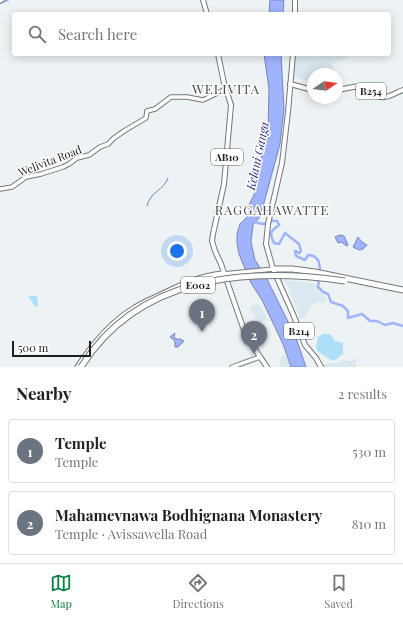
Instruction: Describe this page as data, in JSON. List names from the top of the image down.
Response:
{
  "streets": {
    "highway": ["E002"],
    "main road": ["B254", "AB10", "B214"],
    "street": ["Welivita Road"]
  },
  "crossings": [
    ["AB10", "Welivita Road"]
  ],
  "districts": ["WELIVITA", "RAGGAHAWATTE"],
  "water": ["Kelani Ganga"],
  "scale_bar": "500 m",
  "north": "right",
  "page": {
    "search": "Search here",
    "pins": ["1", "2"],
    "scale": "500 m",
    "heading": ["Nearby", "2 results"],
    "list": [
      {
        "mark": "1",
        "name": "Temple",
        "note": "Temple",
        "value": "530 m"
      },
      {
        "mark": "2",
        "name": "Mahamevnawa Bodhignana Monastery",
        "note": "Temple · Avissawella Road",
        "value": "810 m"
      }
    ],
    "nav": ["Map", "Directions", "Saved"]
  }
}
